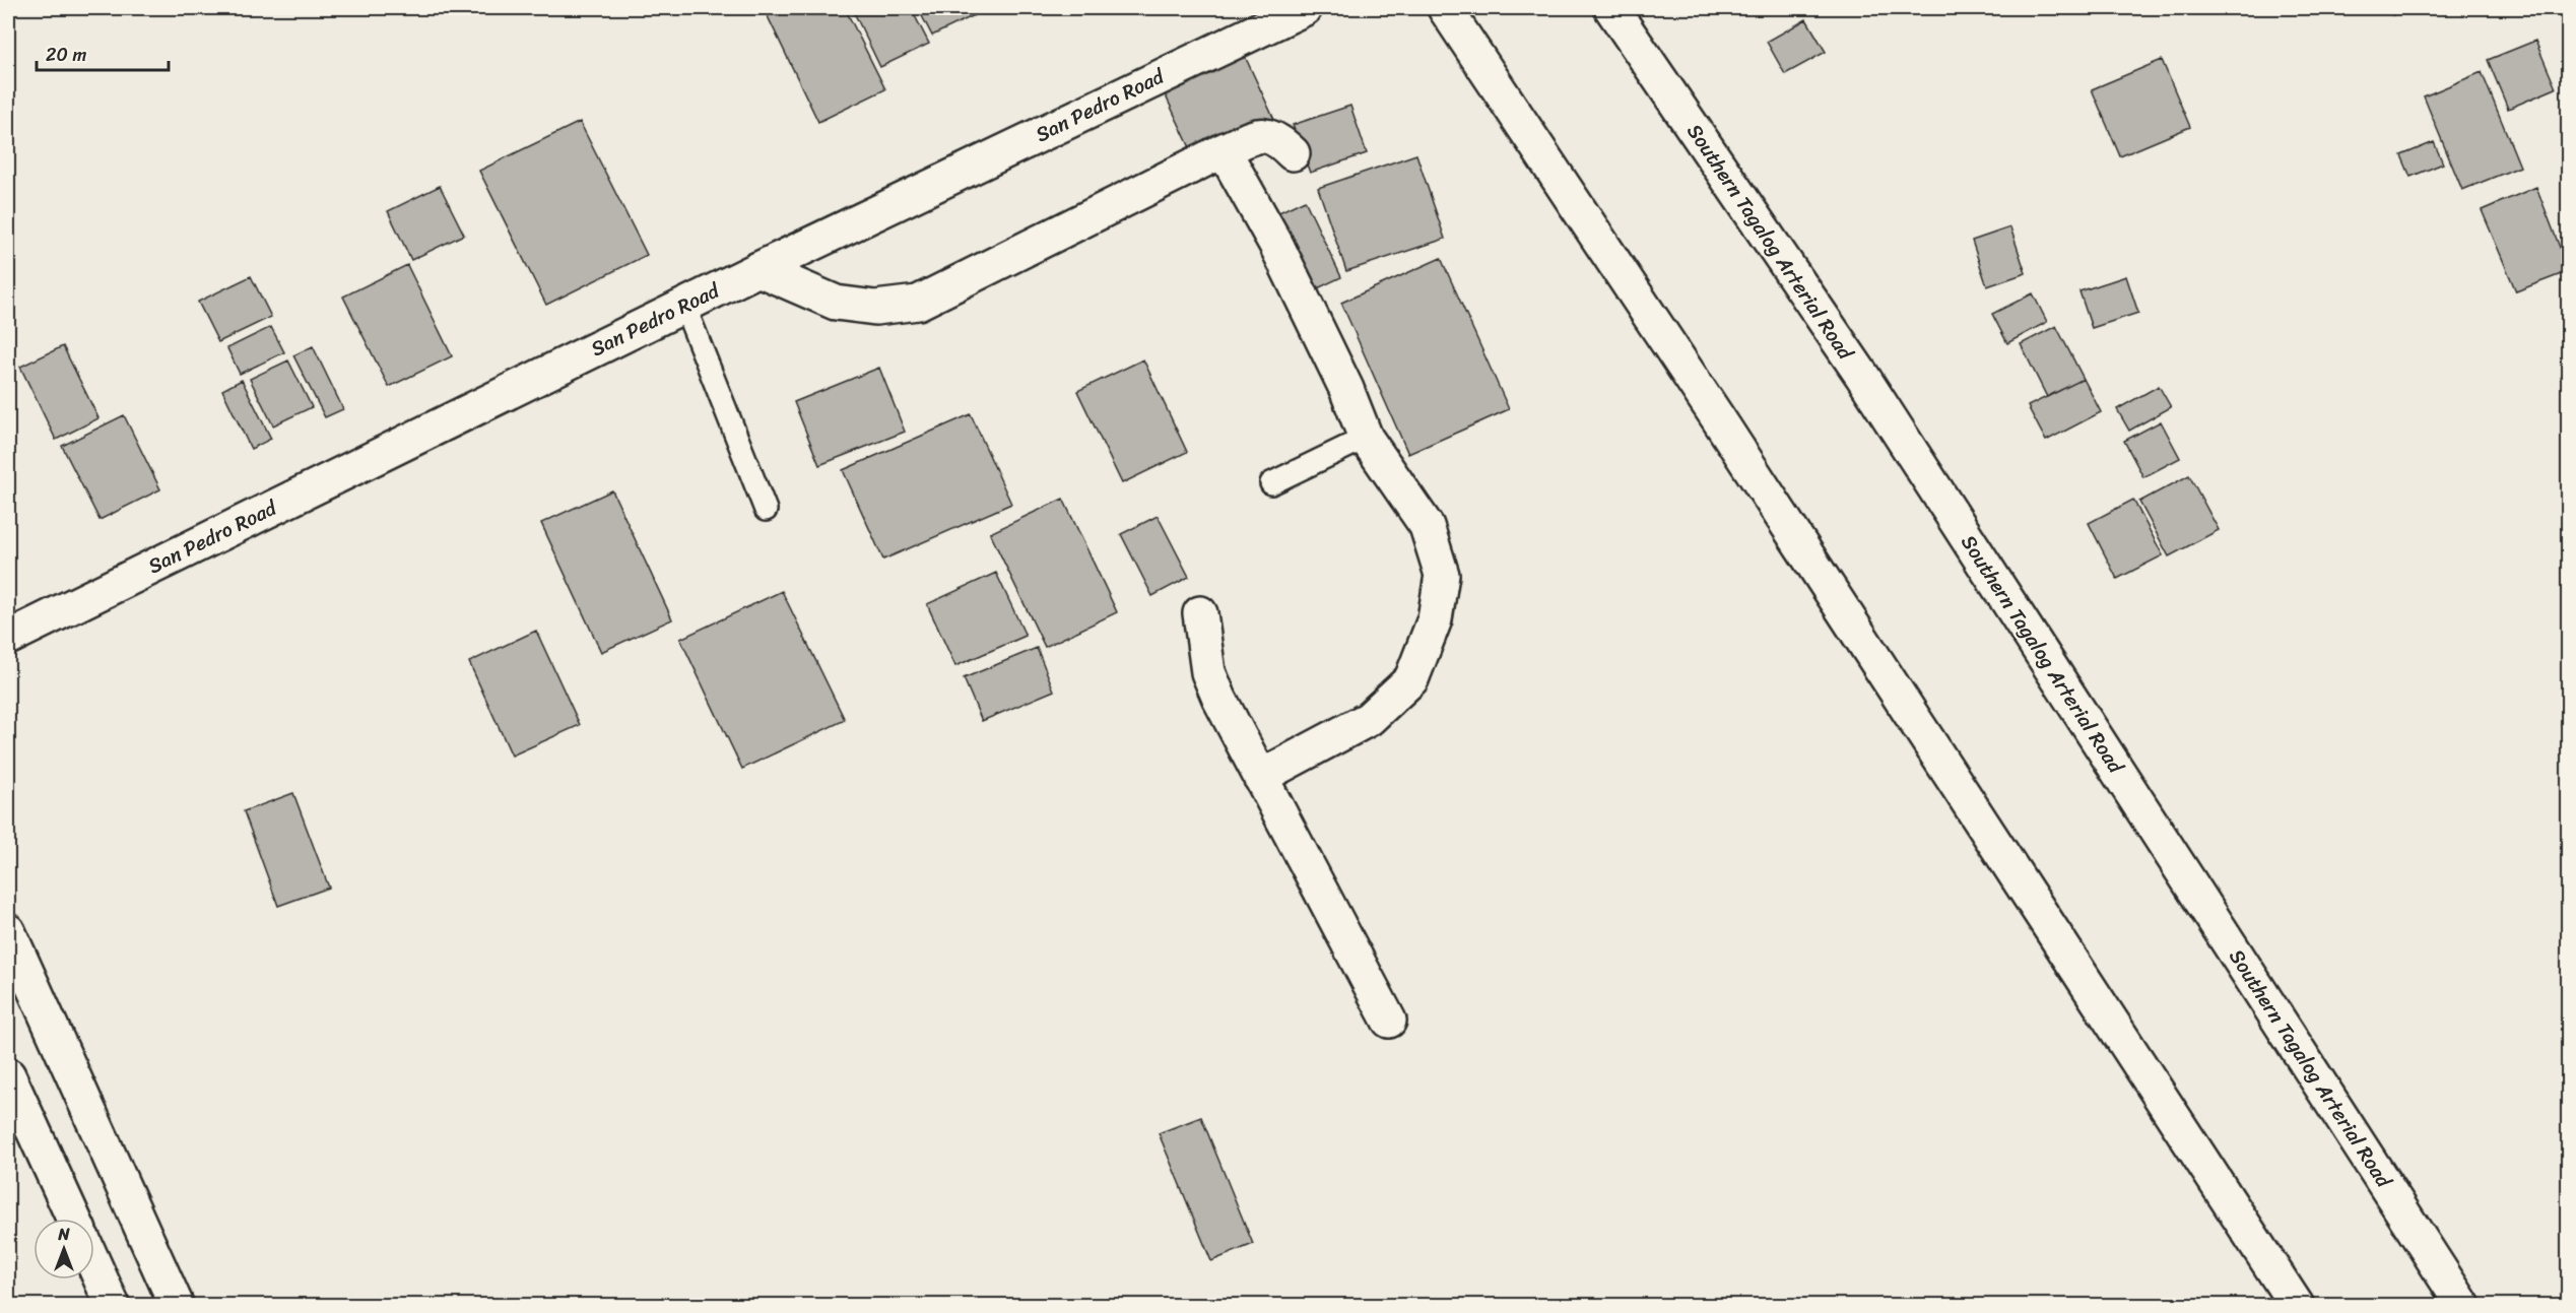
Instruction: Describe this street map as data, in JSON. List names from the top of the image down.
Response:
{
  "streets": {
    "main road": ["San Pedro Road", "Southern Tagalog Arterial Road"]
  },
  "scale_bar": "20 m",
  "north": "top"
}
